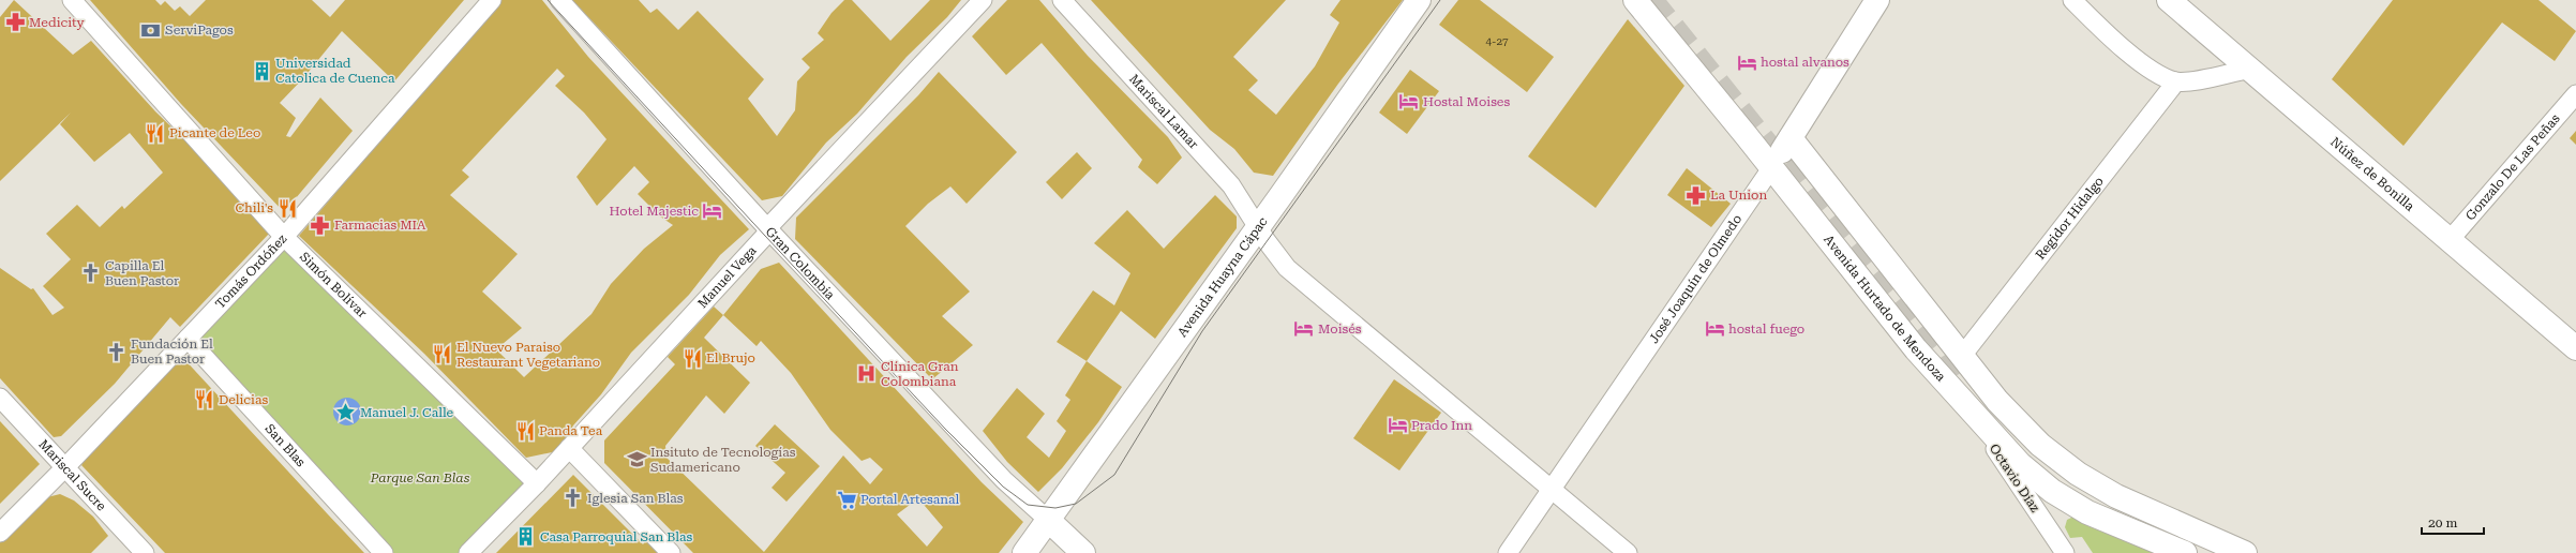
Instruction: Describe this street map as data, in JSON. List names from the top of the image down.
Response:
{
  "streets": {
    "main road": [
      "Núñez de Bonilla",
      "Avenida Huayna Cápac",
      "José Joaquín de Olmedo",
      "Avenida Hurtado de Mendoza"
    ],
    "street": [
      "Mariscal Lamar",
      "Gonzalo De Las Peñas",
      "Regidor Hidalgo",
      "Gran Colombia",
      "Tomás Ordóñez",
      "Manuel Vega",
      "Simón Bolívar",
      "San Blas",
      "Mariscal Sucre",
      "Octavio Díaz"
    ]
  },
  "crossings": [
    ["Mariscal Lamar", "Avenida Huayna Cápac"],
    ["Mariscal Lamar", "José Joaquín de Olmedo"],
    ["Gonzalo De Las Peñas", "Núñez de Bonilla"],
    ["Gran Colombia", "Manuel Vega"],
    ["Gran Colombia", "Avenida Huayna Cápac"],
    ["Tomás Ordóñez", "Simón Bolívar"],
    ["Tomás Ordóñez", "San Blas"],
    ["Tomás Ordóñez", "Mariscal Sucre"],
    ["Manuel Vega", "Simón Bolívar"],
    ["José Joaquín de Olmedo", "Avenida Hurtado de Mendoza"],
    ["Avenida Hurtado de Mendoza", "Octavio Díaz"]
  ],
  "parks": ["Parque San Blas"],
  "places": {
    "pharmacy": ["Medicity", "La Union", "Farmacias MIA"],
    "bank": ["ServiPagos"],
    "hotel": [
      "hostal alvanos",
      "Hostal Moises",
      "Hotel Majestic",
      "Moisés",
      "hostal fuego",
      "Prado Inn"
    ],
    "building": ["Universidad Catolica de Cuenca", "Casa Parroquial San Blas"],
    "restaurant": [
      "Picante de Leo",
      "Chili's",
      "El Nuevo Paraiso Restaurant Vegetariano",
      "El Brujo",
      "Delicias",
      "Panda Tea"
    ],
    "church": ["Capilla El Buen Pastor", "Fundación El Buen Pastor", "Iglesia San Blas"],
    "hospital": ["Clínica Gran Colombiana"],
    "place": ["Manuel J. Calle"],
    "school or university": ["Insituto de Tecnologías Sudamericano"],
    "supermarket": ["Portal Artesanal"]
  },
  "house_numbers": ["4-27"],
  "scale_bar": "20 m"
}
